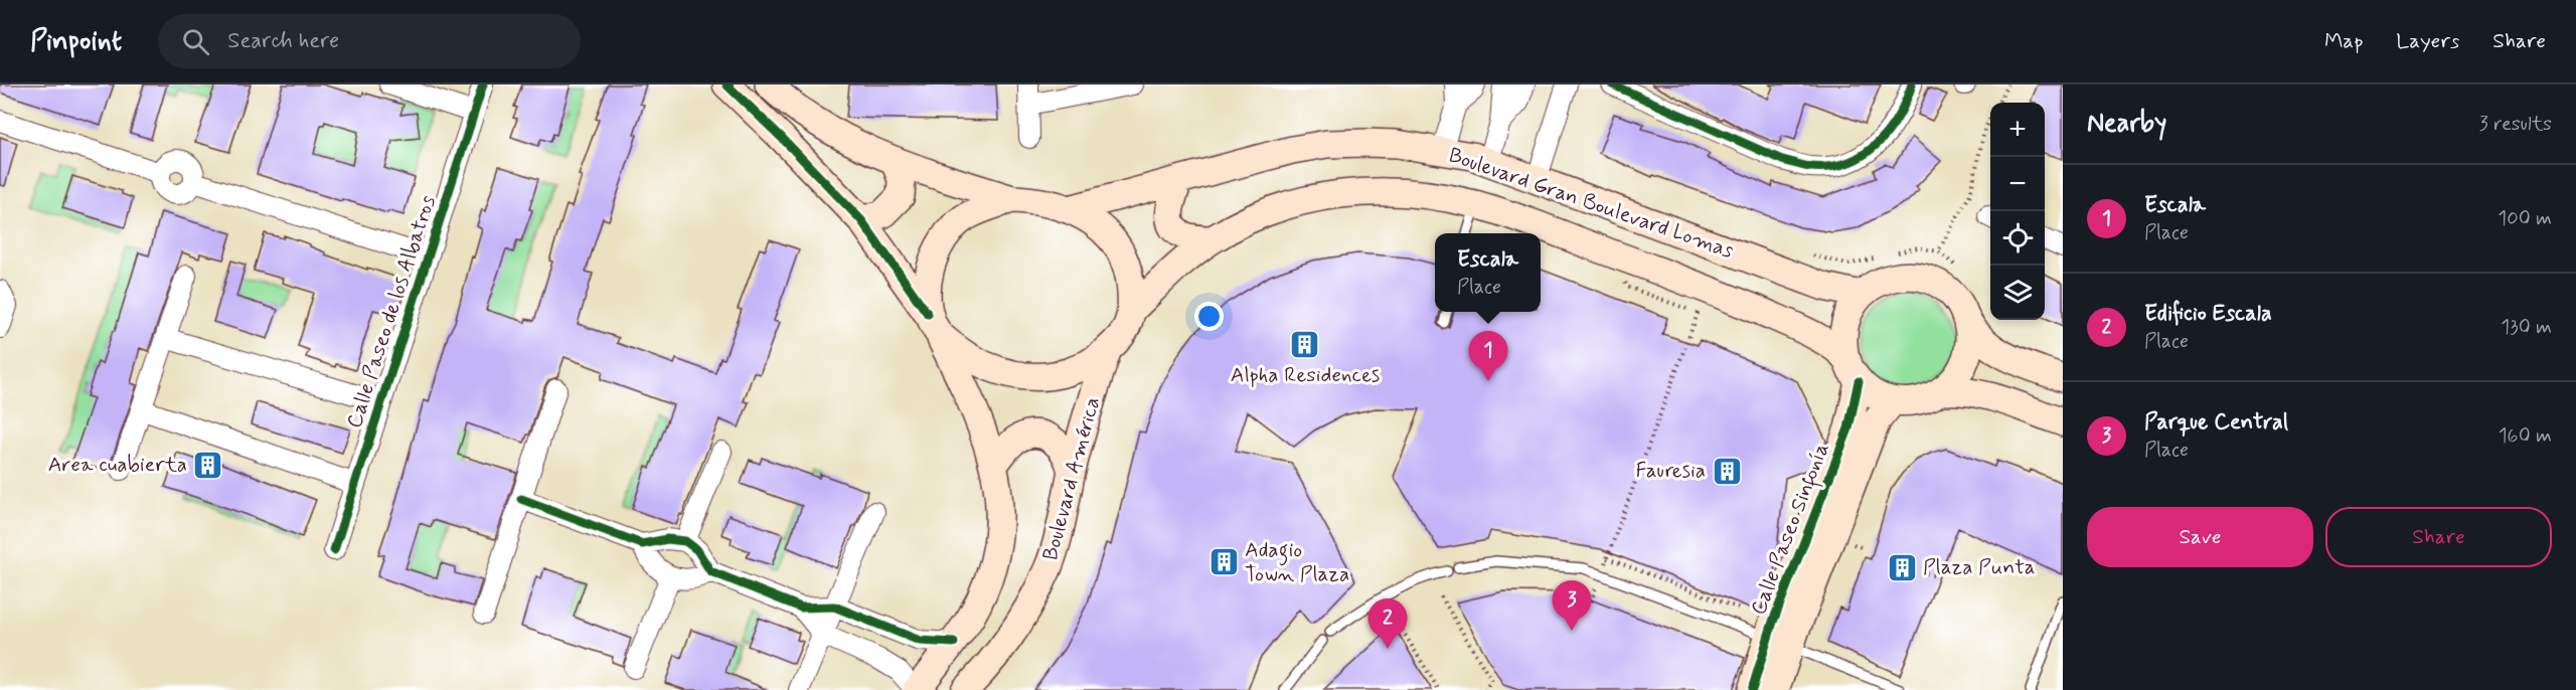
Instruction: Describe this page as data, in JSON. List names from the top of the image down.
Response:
{
  "streets": {
    "main road": ["Boulevard Gran Boulevard Lomas", "Boulevard América", "Calle Paseo Sinfonía"],
    "street": ["Calle Paseo de los Albatros"]
  },
  "crossings": [
    ["Boulevard Gran Boulevard Lomas", "Boulevard América"],
    ["Boulevard Gran Boulevard Lomas", "Calle Paseo Sinfonía"]
  ],
  "places": {
    "building": [
      "Alpha Residences",
      "Area cuabierta",
      "Fauresia",
      "Adagio Town Plaza",
      "Plaza Punta"
    ]
  },
  "page": {
    "header": "Pinpoint",
    "search": "Search here",
    "nav": ["Map", "Layers", "Share"],
    "heading": ["Nearby", "3 results"],
    "map_buttons": ["+", "−"],
    "list": [
      {
        "mark": "1",
        "name": "Escala",
        "note": "Place",
        "value": "100 m"
      },
      {
        "mark": "2",
        "name": "Edificio Escala",
        "note": "Place",
        "value": "130 m"
      },
      {
        "mark": "3",
        "name": "Parque Central",
        "note": "Place",
        "value": "160 m"
      }
    ],
    "popup": ["Escala", "Place"],
    "pins": ["1", "3", "2"],
    "buttons": ["Save", "Share"]
  }
}
